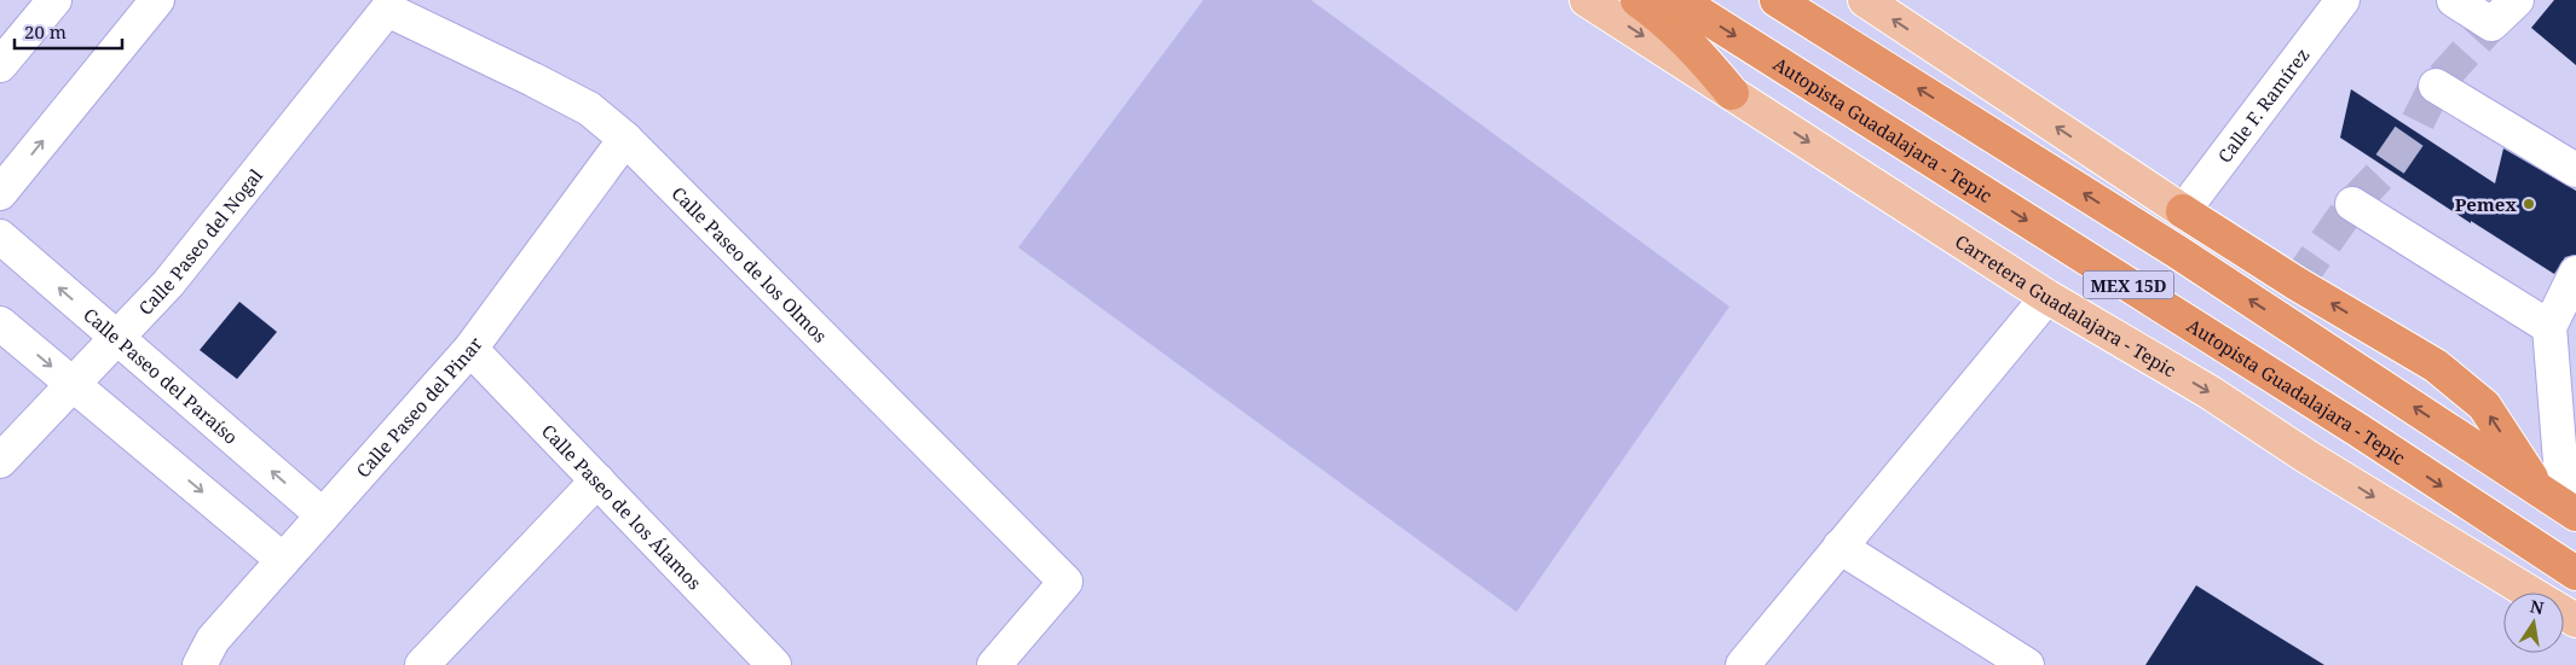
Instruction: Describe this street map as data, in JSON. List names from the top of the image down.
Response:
{
  "streets": {
    "highway": ["Autopista Guadalajara - Tepic", "MEX 15D"],
    "main road": ["Carretera Guadalajara - Tepic"],
    "street": [
      "Calle F. Ramírez",
      "Calle Paseo del Nogal",
      "Calle Paseo de los Olmos",
      "Calle Paseo del Paraíso",
      "Calle Paseo del Pinar",
      "Calle Paseo de los Álamos"
    ]
  },
  "crossings": [
    ["Calle Paseo del Nogal", "Calle Paseo de los Olmos"],
    ["Calle Paseo del Nogal", "Calle Paseo del Paraíso"],
    ["Calle Paseo de los Olmos", "Calle Paseo del Pinar"],
    ["Calle Paseo del Paraíso", "Calle Paseo del Pinar"],
    ["Calle Paseo del Pinar", "Calle Paseo de los Álamos"]
  ],
  "places": ["Pemex"],
  "scale_bar": "20 m",
  "north": "top"
}
